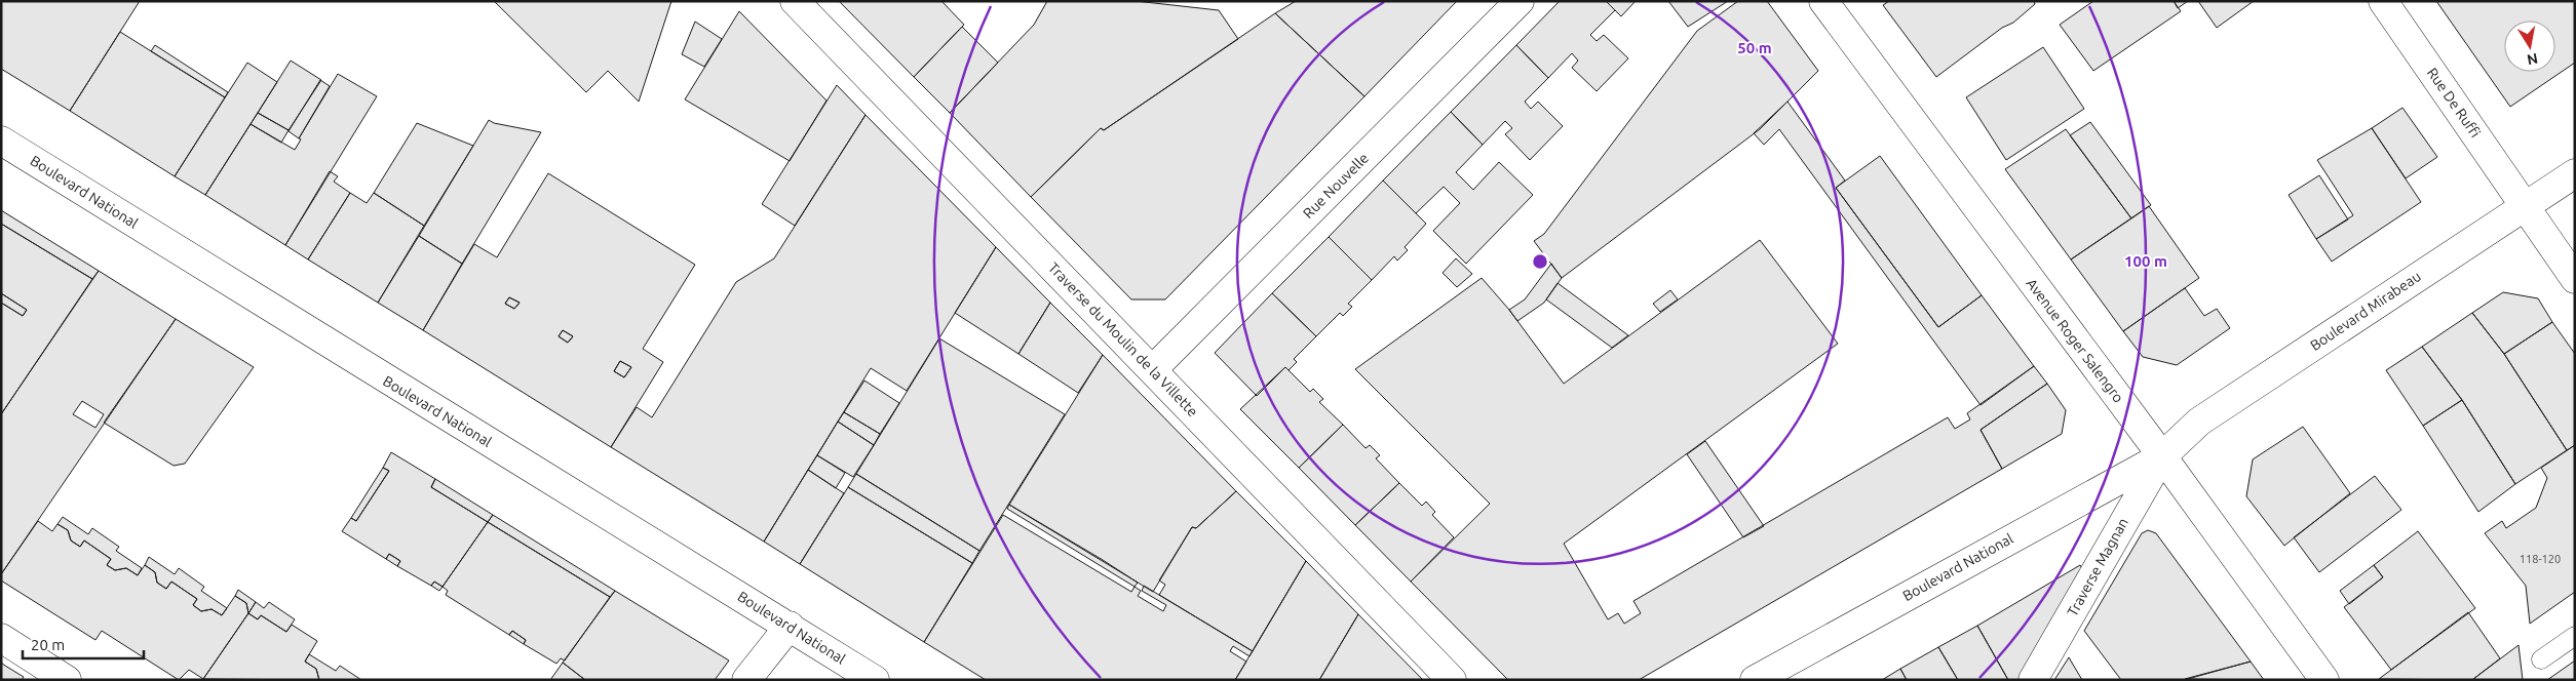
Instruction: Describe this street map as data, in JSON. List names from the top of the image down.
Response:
{
  "streets": {
    "street": [
      "Rue De Ruffi",
      "Rue Nouvelle",
      "Boulevard National",
      "Boulevard Mirabeau",
      "Traverse du Moulin de la Villette",
      "Avenue Roger Salengro",
      "Traverse Magnan"
    ]
  },
  "crossings": [
    ["Rue De Ruffi", "Boulevard Mirabeau"],
    ["Rue Nouvelle", "Traverse du Moulin de la Villette"],
    ["Boulevard National", "Boulevard Mirabeau"],
    ["Boulevard National", "Avenue Roger Salengro"],
    ["Boulevard National", "Traverse Magnan"],
    ["Boulevard Mirabeau", "Avenue Roger Salengro"],
    ["Boulevard Mirabeau", "Traverse Magnan"],
    ["Avenue Roger Salengro", "Traverse Magnan"]
  ],
  "house_numbers": ["118-120"],
  "scale_bar": "20 m",
  "north": "bottom",
  "rings": ["50 m", "100 m"]
}
